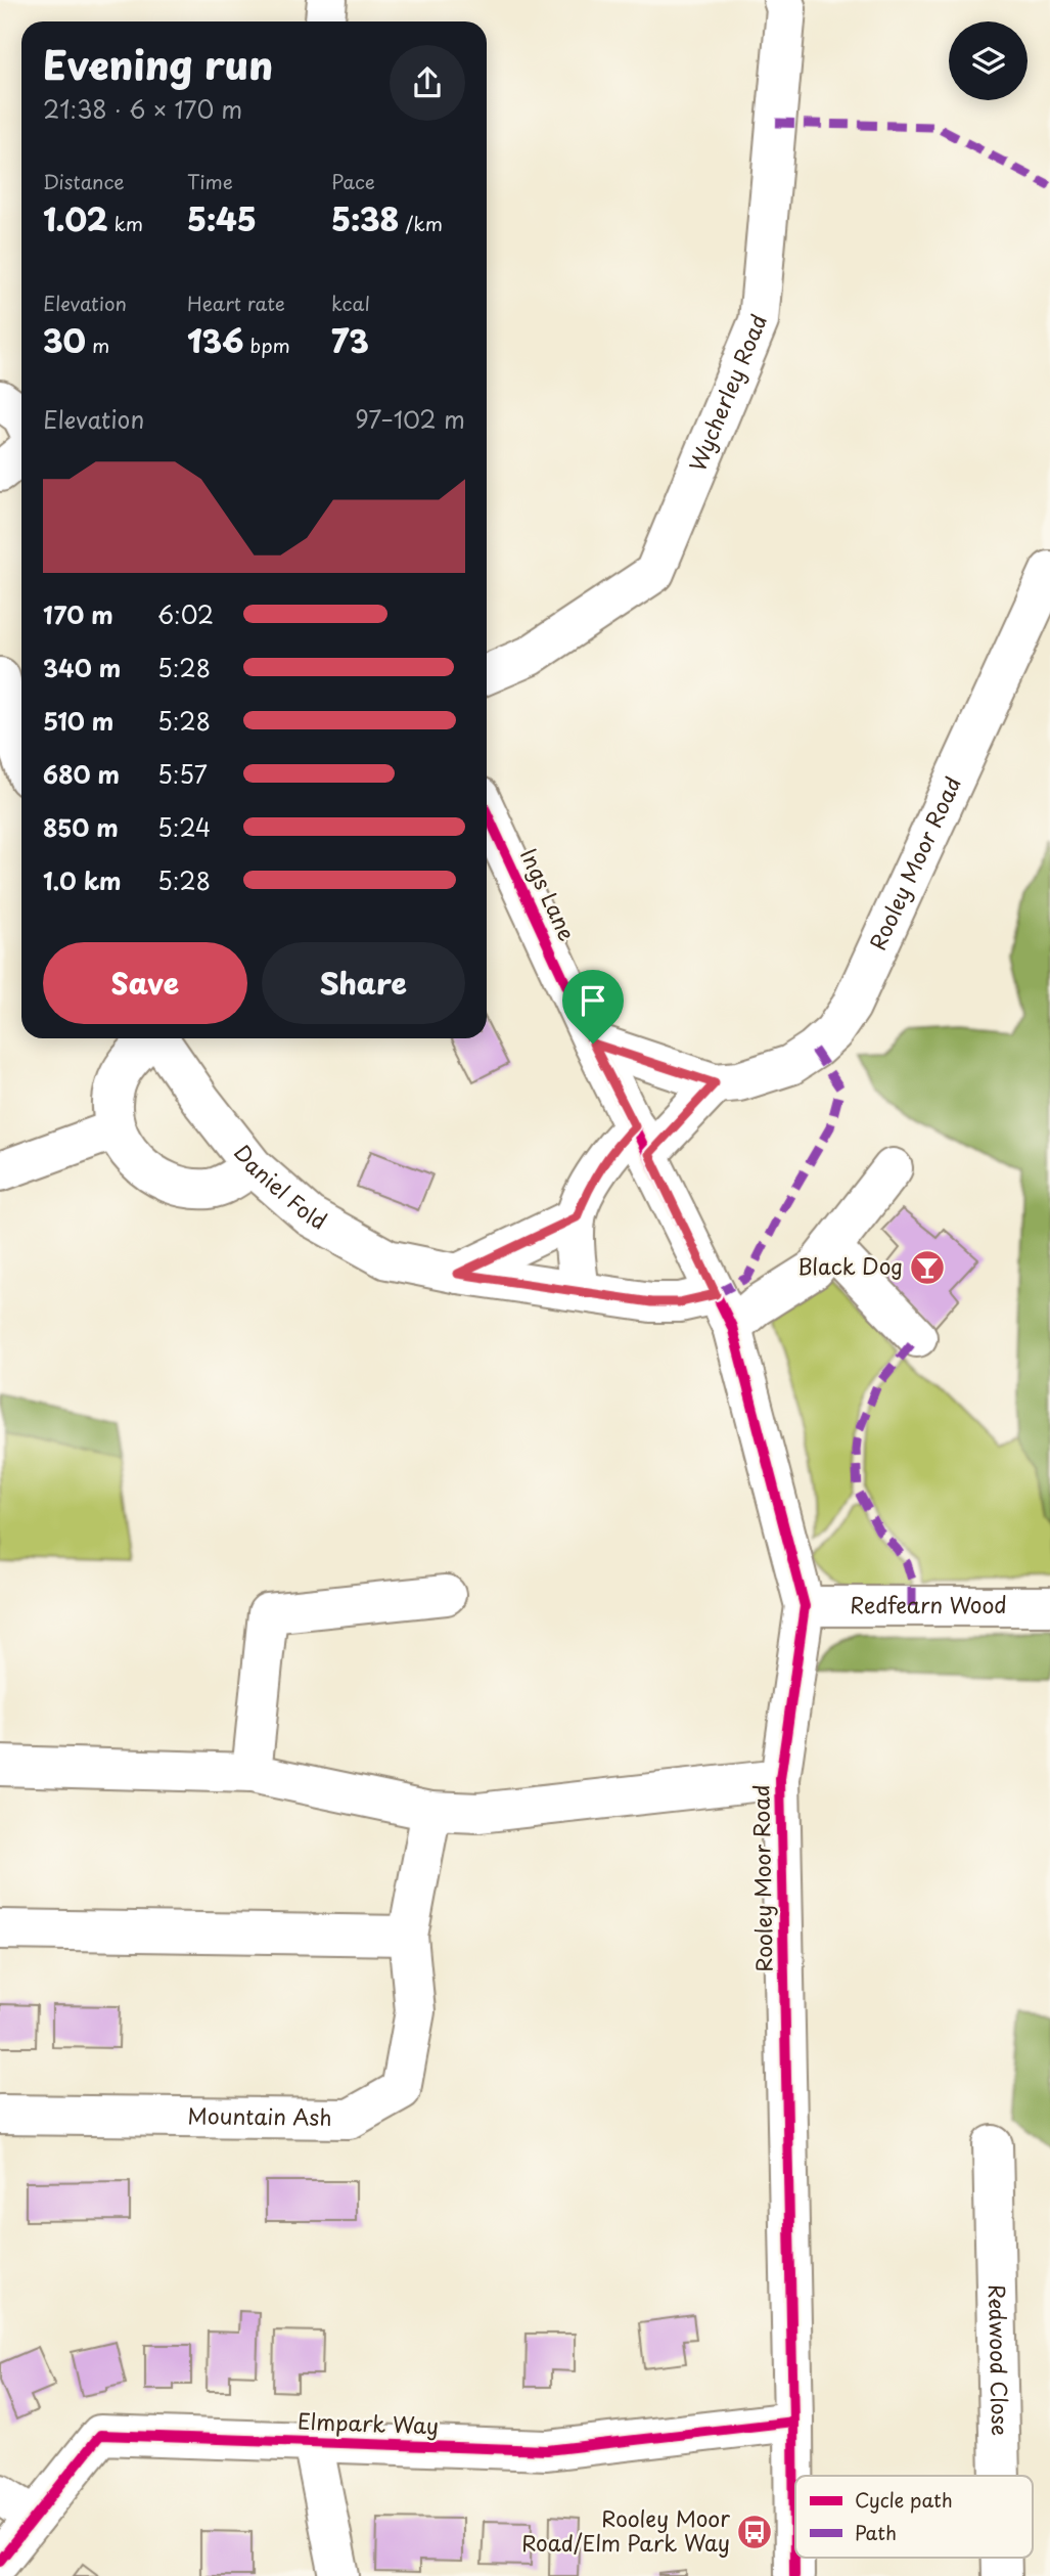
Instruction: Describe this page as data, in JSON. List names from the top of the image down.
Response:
{
  "streets": {
    "street": [
      "Wycherley Road",
      "Rooley Moor Road",
      "Ings Lane",
      "Daniel Fold",
      "Redfearn Wood",
      "Mountain Ash",
      "Redwood Close",
      "Elmpark Way"
    ]
  },
  "crossings": [
    ["Rooley Moor Road", "Ings Lane"],
    ["Rooley Moor Road", "Daniel Fold"],
    ["Rooley Moor Road", "Redfearn Wood"],
    ["Rooley Moor Road", "Elmpark Way"]
  ],
  "places": {
    "bar": ["Black Dog"],
    "bus stop": ["Rooley Moor Road/Elm Park Way"]
  },
  "legend": ["Cycle path", "Path"],
  "page": {
    "heading": ["Evening run", "21:38 · 6 × 170 m"],
    "stats": [
      ["Distance", "1.02 km"],
      ["Time", "5:45"],
      ["Pace", "5:38 /km"],
      ["Elevation", "30 m"],
      ["Heart rate", "136 bpm"],
      ["kcal", "73"]
    ],
    "chart": ["Elevation", "97–102 m"],
    "list": [
      {
        "name": "170 m",
        "note": "6:02"
      },
      {
        "name": "340 m",
        "note": "5:28"
      },
      {
        "name": "510 m",
        "note": "5:28"
      },
      {
        "name": "680 m",
        "note": "5:57"
      },
      {
        "name": "850 m",
        "note": "5:24"
      },
      {
        "name": "1.0 km",
        "note": "5:28"
      }
    ],
    "buttons": ["Save", "Share"]
  }
}
